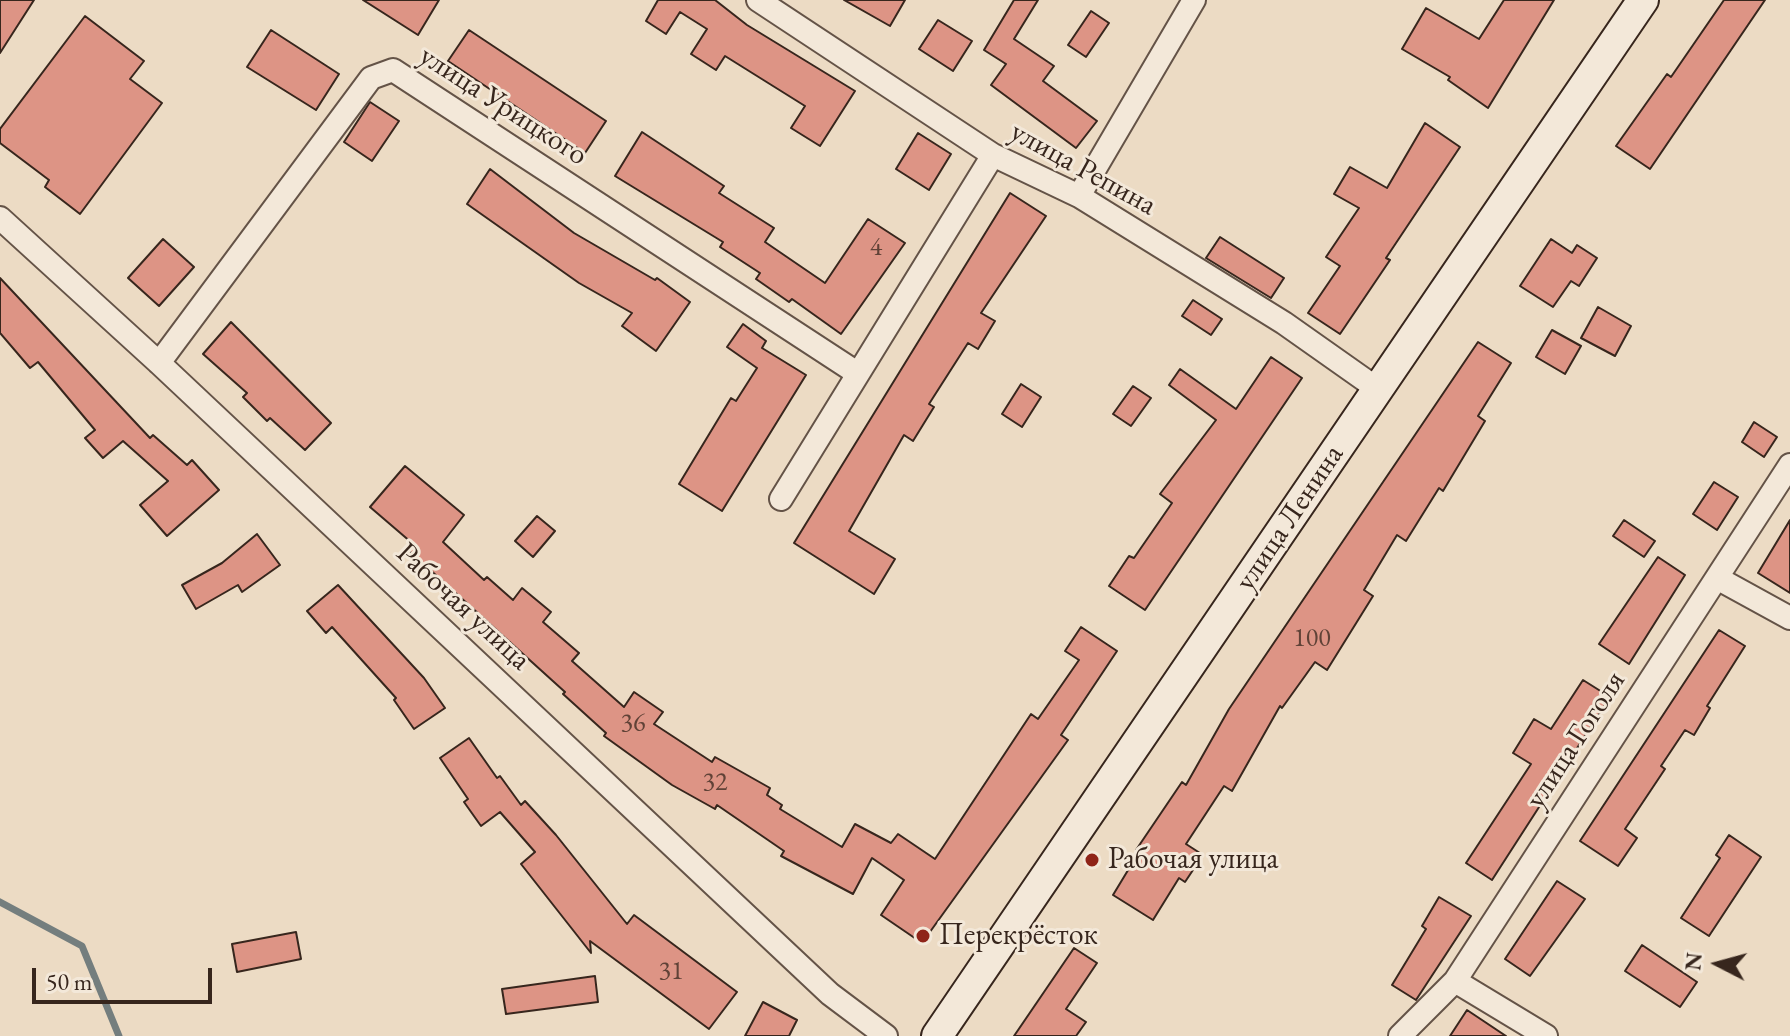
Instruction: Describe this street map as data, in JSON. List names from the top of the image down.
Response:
{
  "streets": {
    "street": [
      "улица Урицкого",
      "улица Репина",
      "улица Ленина",
      "Рабочая улица",
      "улица Гоголя"
    ]
  },
  "crossings": [
    ["улица Урицкого", "Рабочая улица"],
    ["улица Репина", "улица Ленина"]
  ],
  "places": ["Рабочая улица", "Перекрёсток"],
  "house_numbers": [
    "4",
    "100",
    "36",
    "32",
    "31"
  ],
  "scale_bar": "50 m",
  "north": "left"
}
